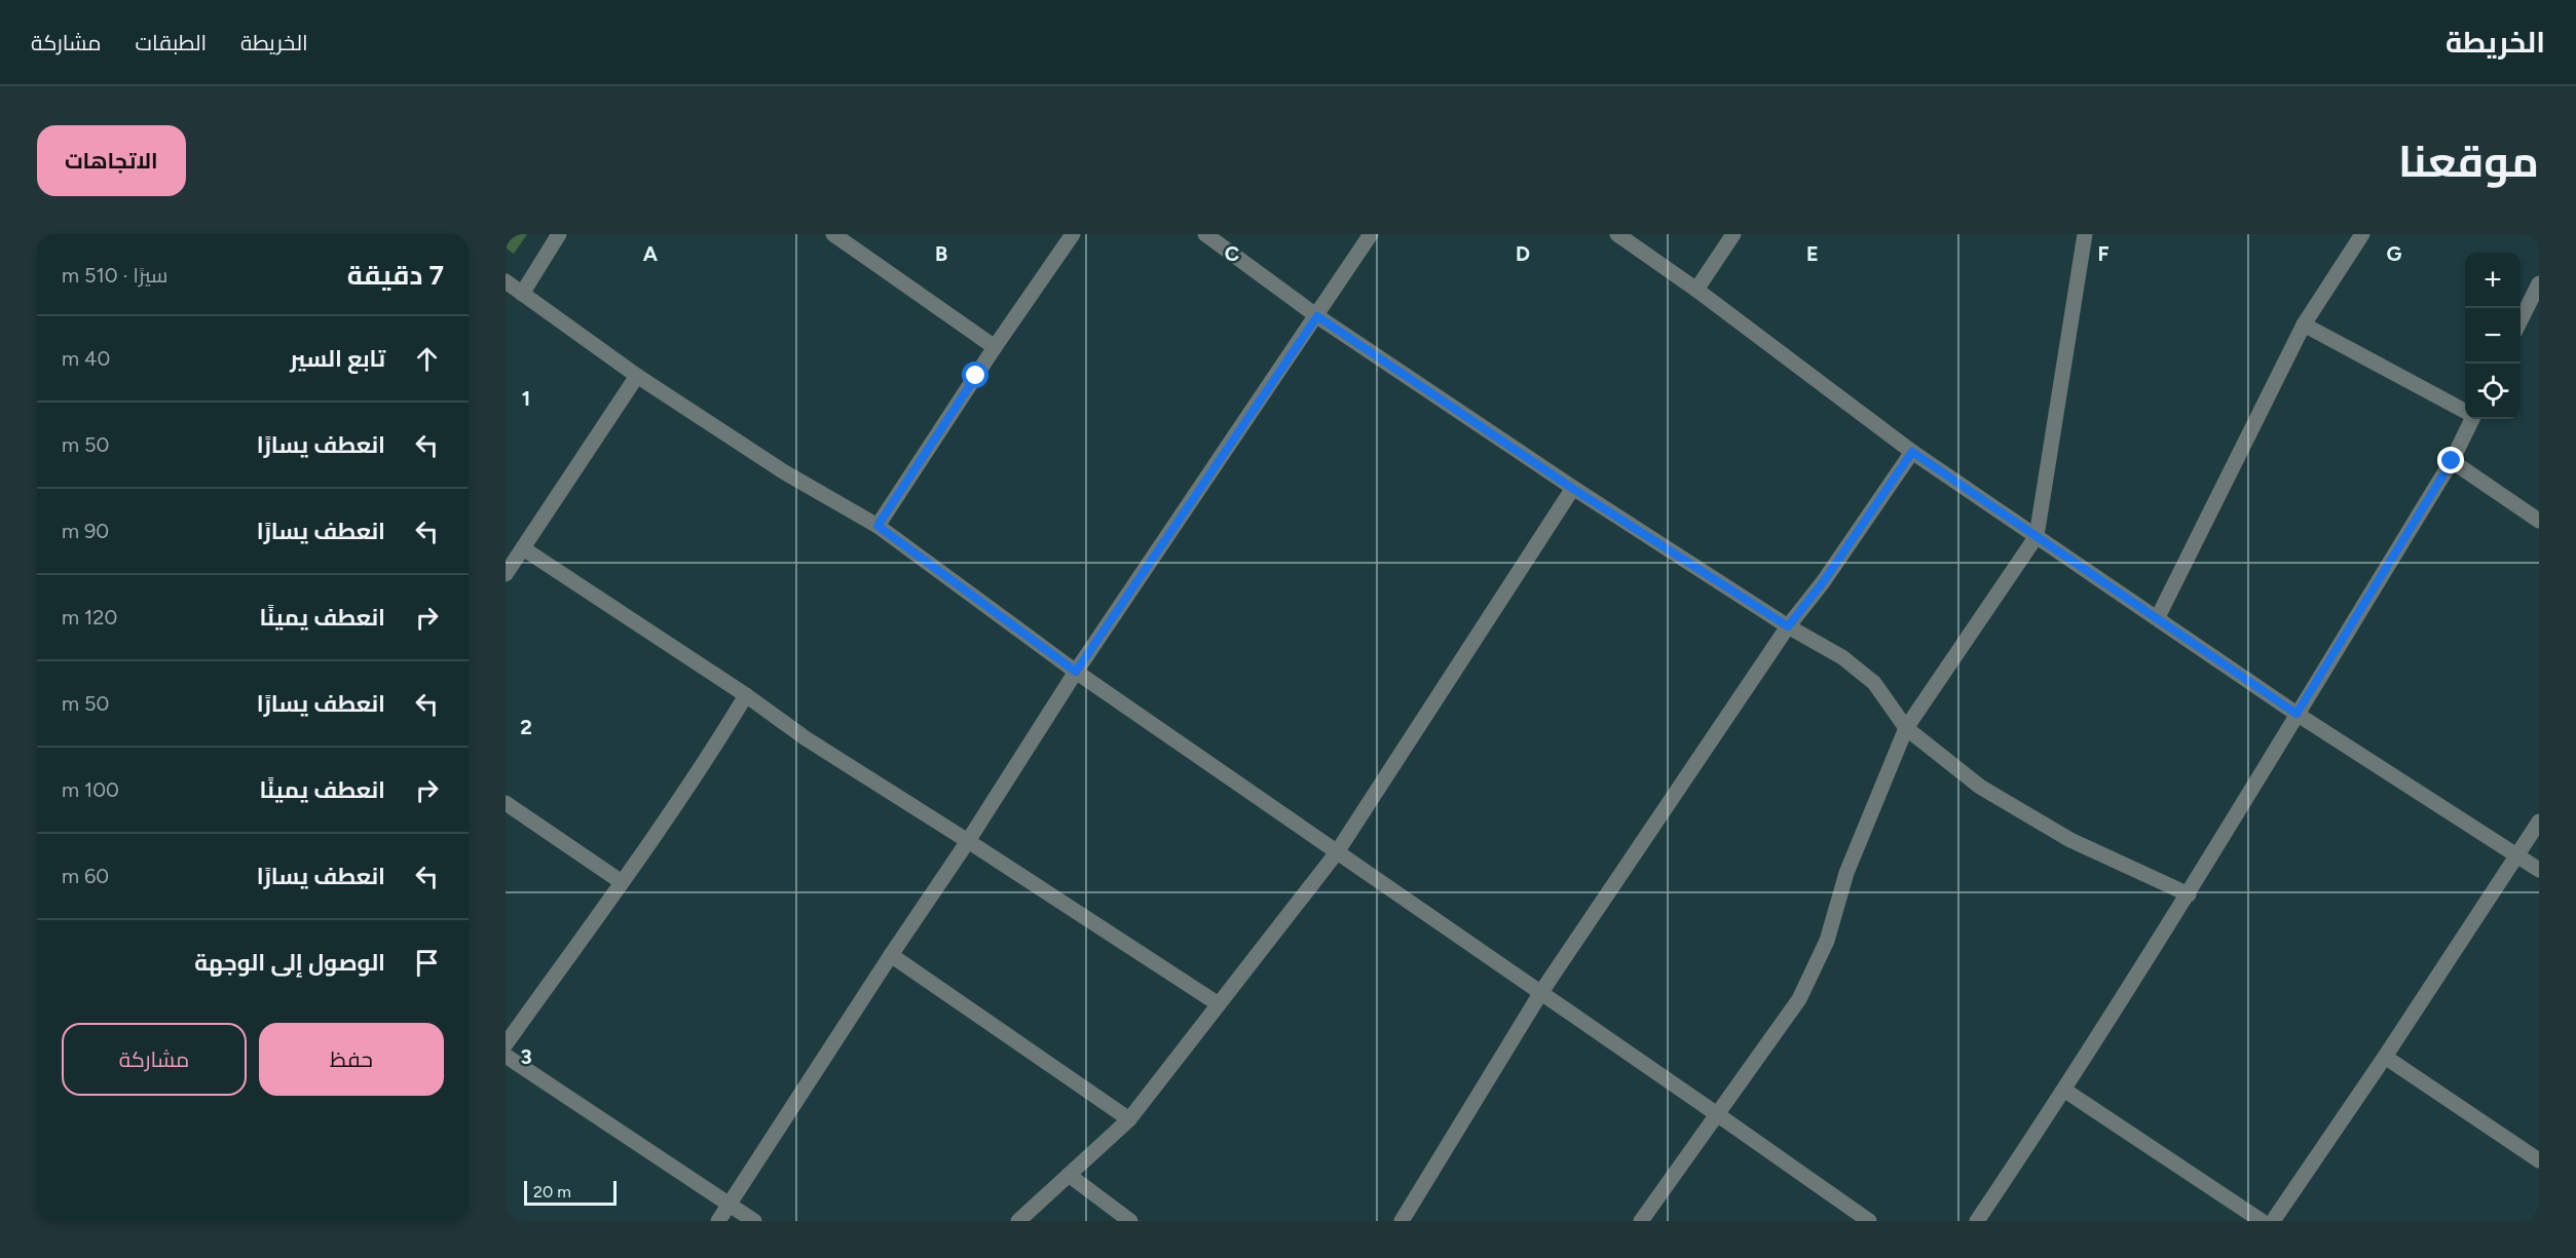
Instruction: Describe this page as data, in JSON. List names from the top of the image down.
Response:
{
  "scale_bar": "20 m",
  "page": {
    "header": "الخريطة",
    "nav": ["الخريطة", "الطبقات", "مشاركة"],
    "title": "موقعنا",
    "buttons": [
      "الاتجاهات",
      ["حفظ", "مشاركة"]
    ],
    "heading": ["7 دقيقة", "سيرًا · 510 m"],
    "map_buttons": ["+", "−"],
    "list": [
      ["تابع السير", "40 m"],
      ["انعطف يسارًا", "50 m"],
      ["انعطف يسارًا", "90 m"],
      ["انعطف يمينًا", "120 m"],
      ["انعطف يسارًا", "50 m"],
      ["انعطف يمينًا", "100 m"],
      ["انعطف يسارًا", "60 m"],
      "الوصول إلى الوجهة"
    ],
    "scale": "20 m"
  },
  "grid": {
    "columns": [
      "A",
      "B",
      "C",
      "D",
      "E",
      "F",
      "G"
    ],
    "rows": ["1", "2", "3"]
  }
}
